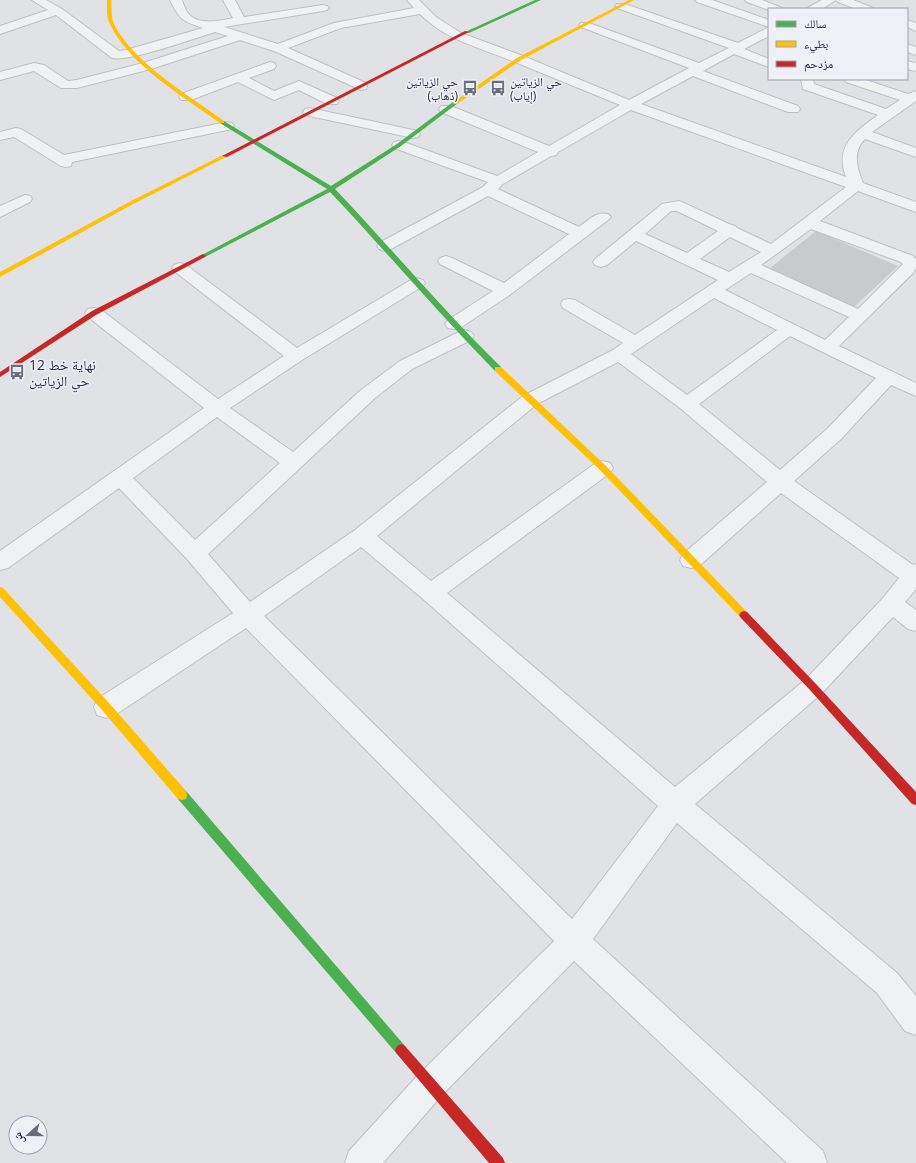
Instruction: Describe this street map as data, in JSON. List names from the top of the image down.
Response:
{
  "places": {
    "bus stop": ["حي الزياتين (ذهاب)", "حي الزياتين (إياب)", "نهاية خط 12 حي الزياتين"]
  },
  "legend": ["سالك", "بطيء", "مزدحم"],
  "north": "left"
}
